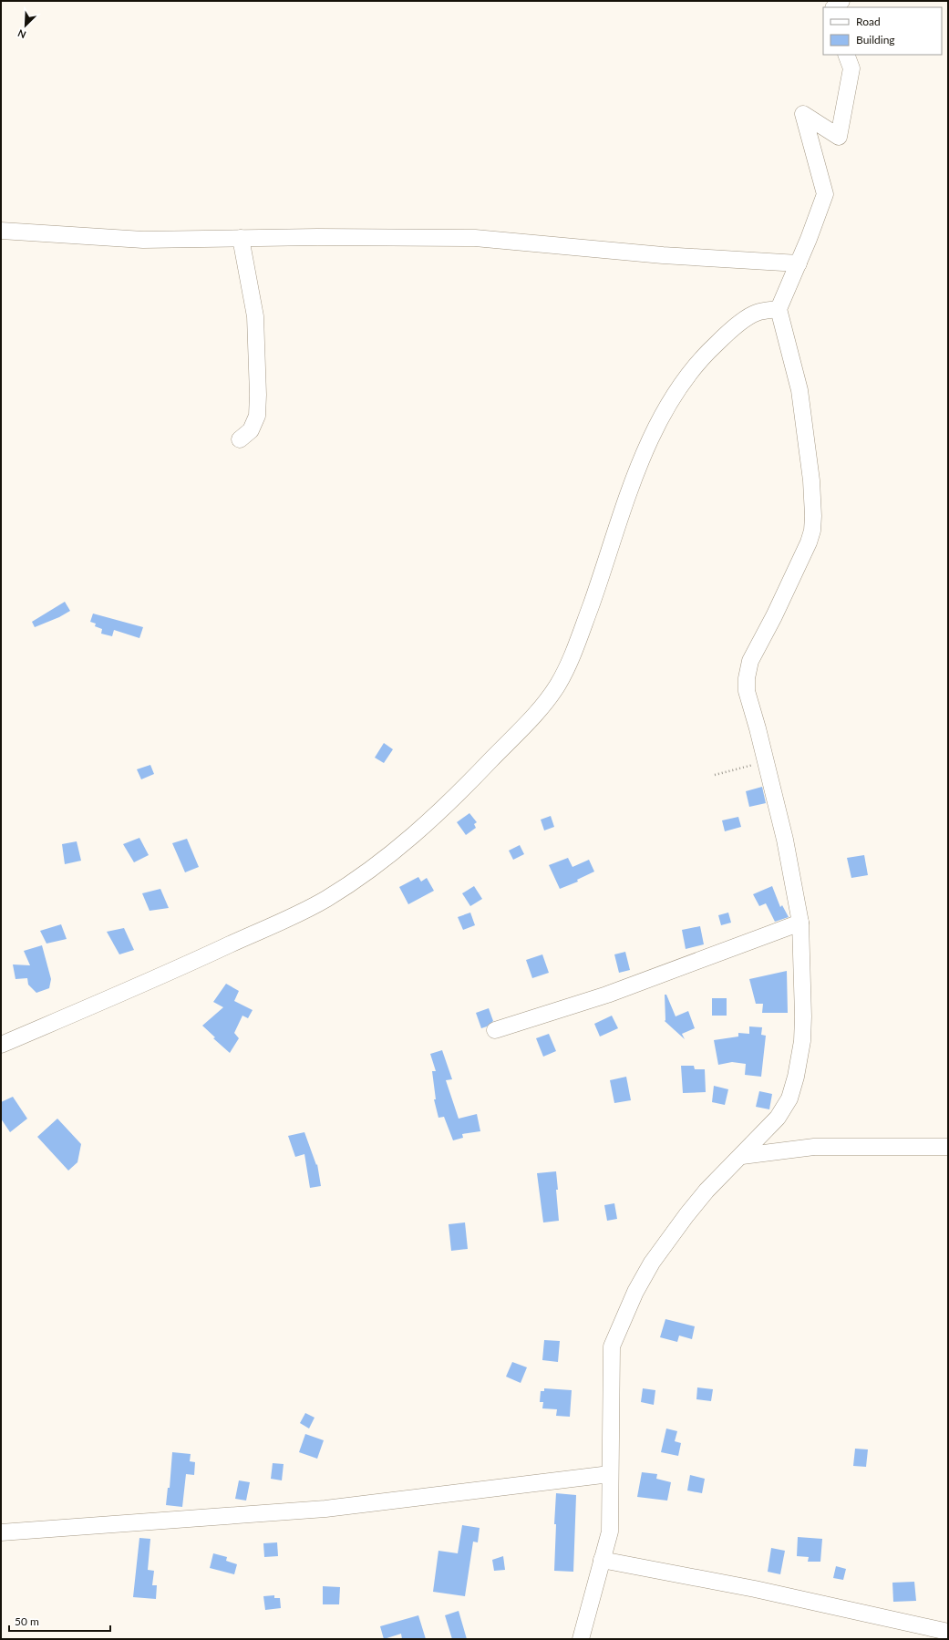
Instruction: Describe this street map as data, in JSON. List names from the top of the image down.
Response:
{
  "legend": ["Road", "Building"],
  "scale_bar": "50 m",
  "north": "bottom left"
}
